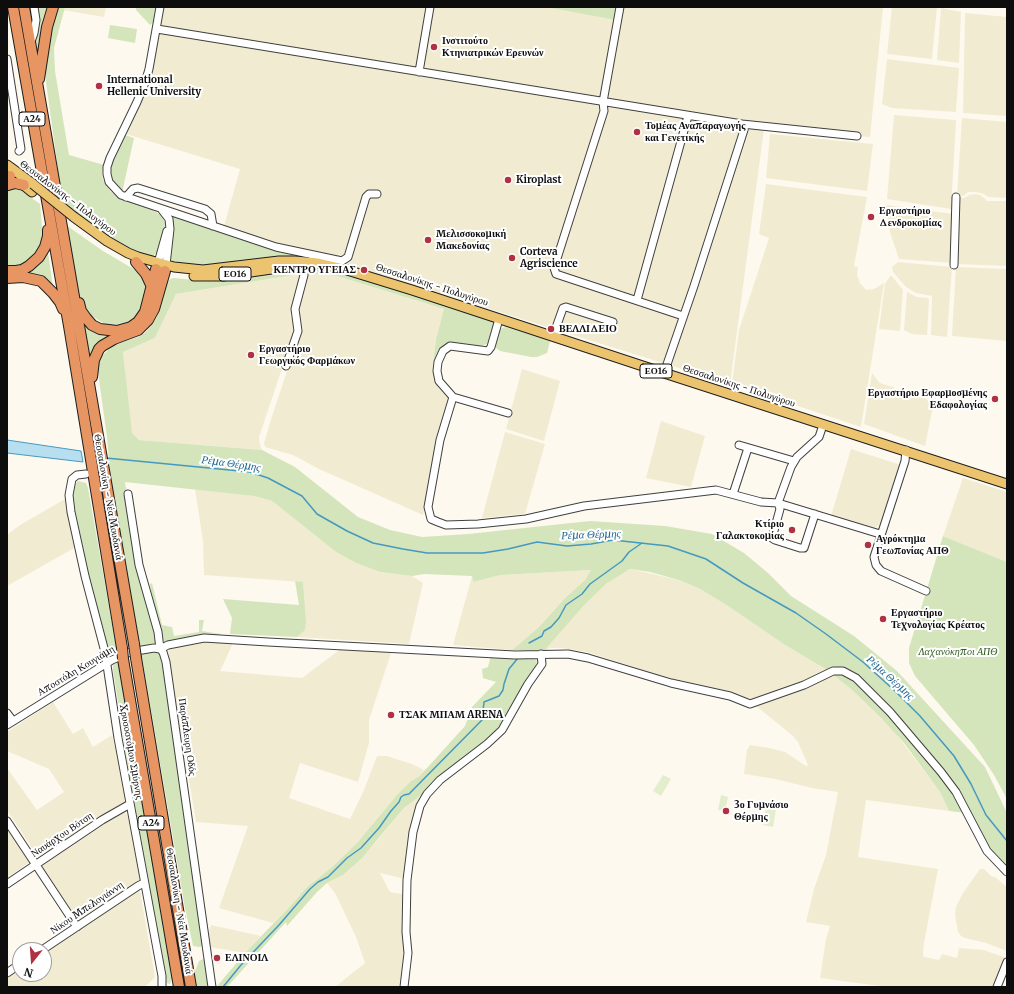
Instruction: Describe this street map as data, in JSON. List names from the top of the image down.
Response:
{
  "streets": {
    "highway": ["Α24", "Θεσσαλονίκη - Νέα Μουδανιά"],
    "main road": ["Θεσσαλονίκης - Πολυγύρου", "ΕΟ16"],
    "street": [
      "Αποστόλη Κουγιάμη",
      "Παράπλευρη Οδός",
      "Χρυσοστόμου Σμύρνης",
      "Ναυάρχου Βότση",
      "Νίκου Μπελογιάννη"
    ]
  },
  "crossings": [
    ["Θεσσαλονίκη - Νέα Μουδανιά", "Χρυσοστόμου Σμύρνης"],
    ["Αποστόλη Κουγιάμη", "Παράπλευρη Οδός"],
    ["Αποστόλη Κουγιάμη", "Χρυσοστόμου Σμύρνης"],
    ["Χρυσοστόμου Σμύρνης", "Ναυάρχου Βότση"],
    ["Χρυσοστόμου Σμύρνης", "Νίκου Μπελογιάννη"]
  ],
  "water": ["Ρέμα Θέρμης"],
  "parks": ["Λαχανόκηποι ΑΠΘ"],
  "places": [
    "Ινστιτούτο Κτηνιατρικών Ερευνών",
    "International Hellenic University",
    "Τομέας Αναπαραγωγής και Γενετικής",
    "Kiroplast",
    "Εργαστήριο Δενδροκομίας",
    "Μελισσοκομική Μακεδονίας",
    "Corteva Agriscience",
    "ΚΕΝΤΡΟ ΥΓΕΙΑΣ",
    "ΒΕΛΛΙΔΕΙΟ",
    "Εργαστήριο Γεωργικός Φαρμάκων",
    "Εργαστήριο Εφαρμοσμένης Εδαφολογίας",
    "Κτίριο Γαλακτοκομίας",
    "Αγρόκτημα Γεωπονίας ΑΠΘ",
    "Εργαστήριο Τεχνολογίας Κρέατος",
    "ΤΣΑΚ ΜΠΑΜ ARENA",
    "3ο Γυμνάσιο Θέρμης",
    "ΕΛΙΝΟΙΛ"
  ],
  "north": "bottom"
}
